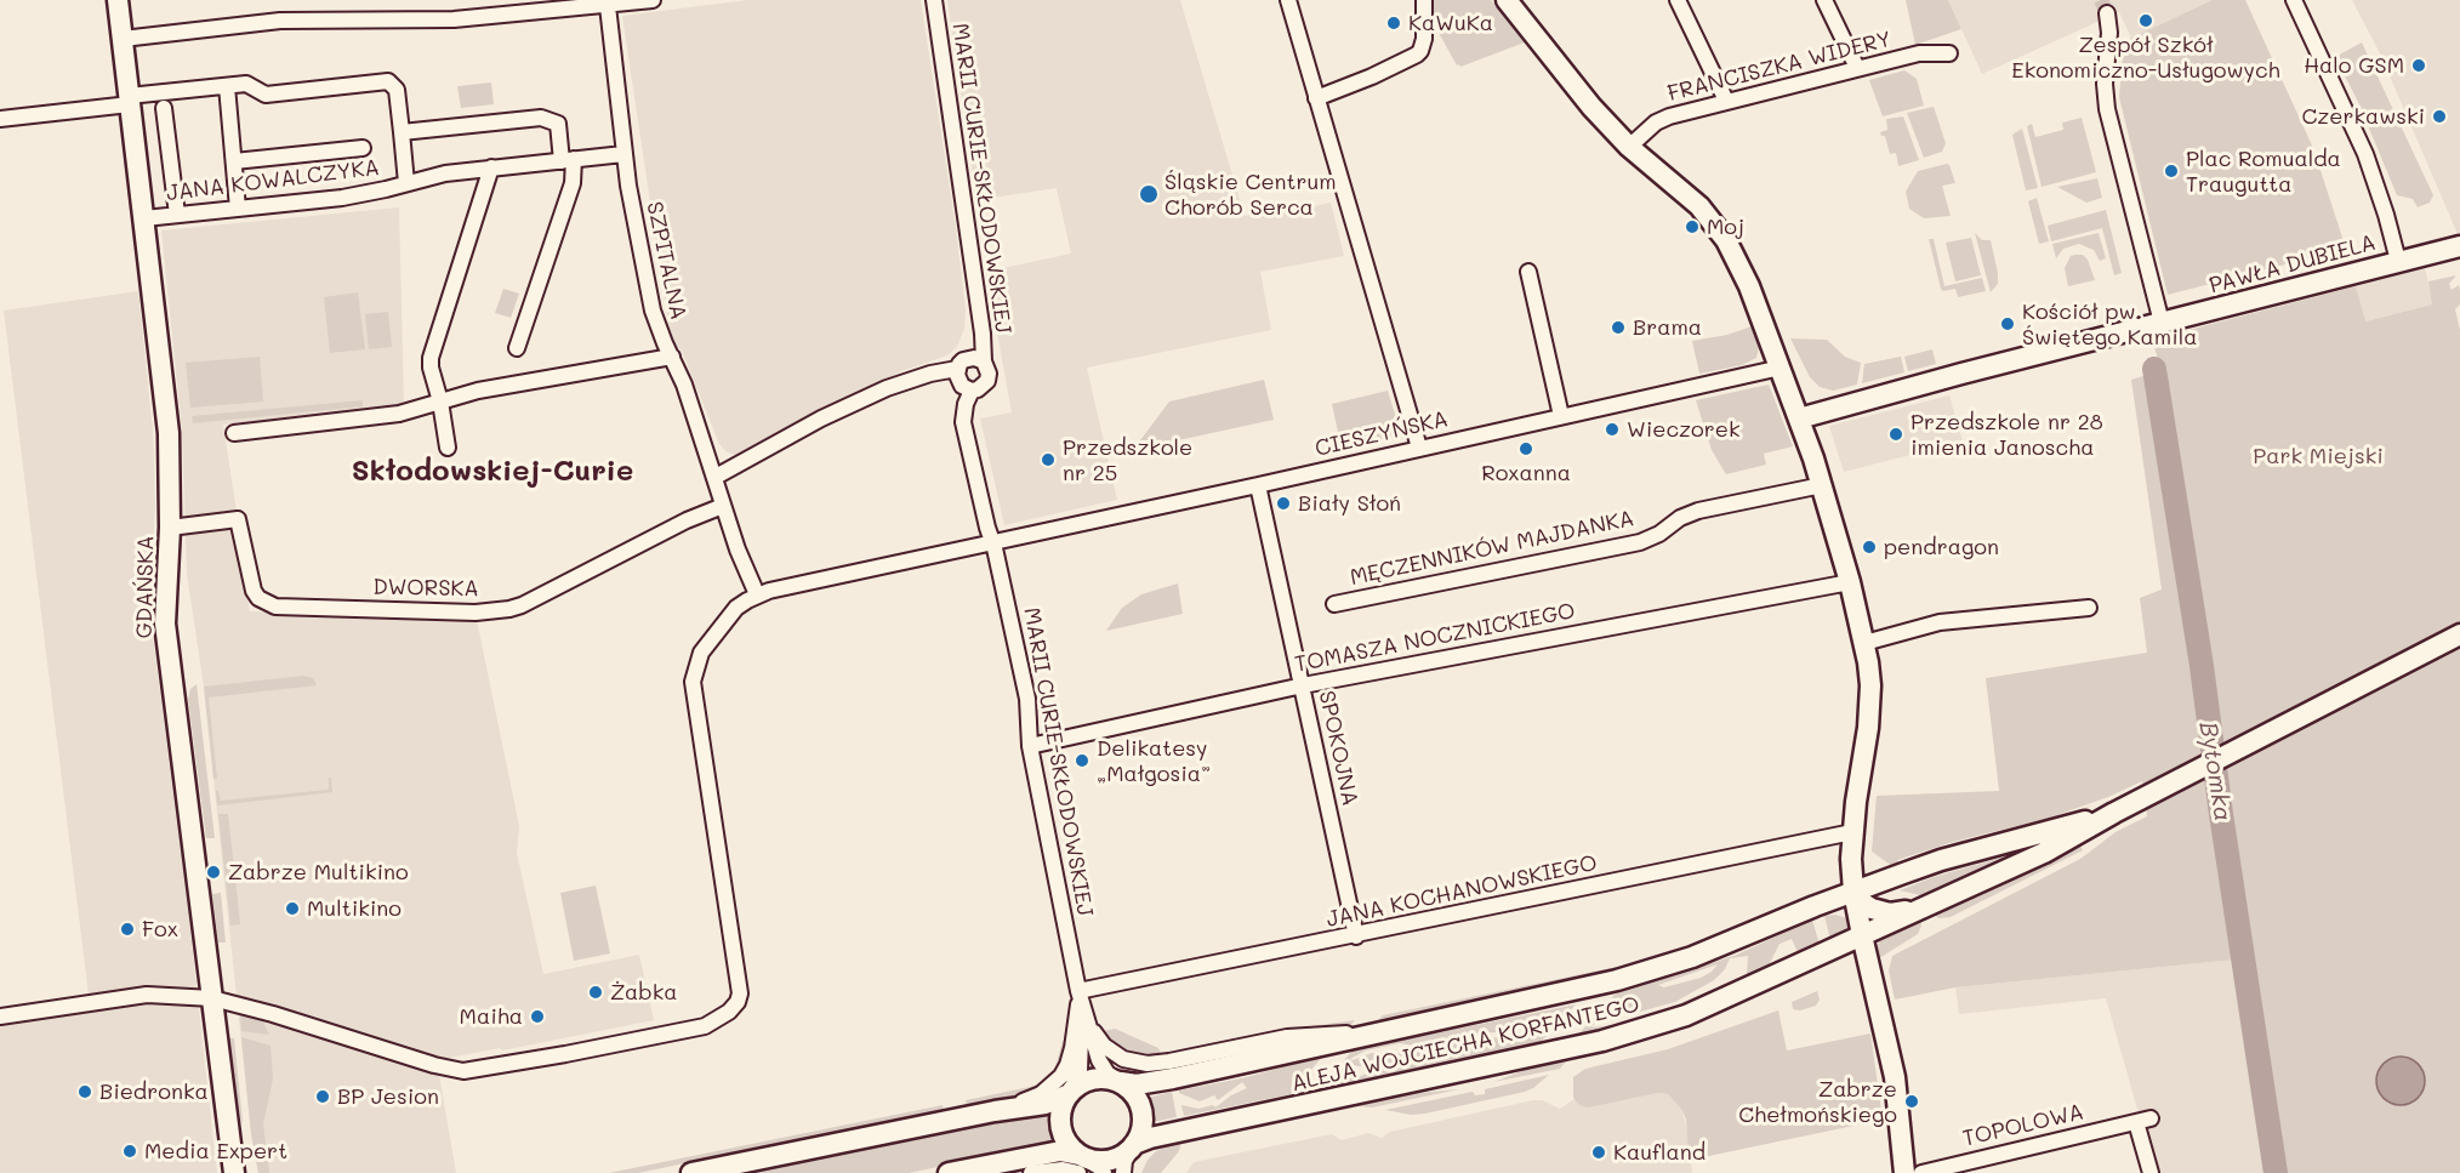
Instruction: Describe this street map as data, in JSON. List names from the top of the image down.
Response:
{
  "streets": {
    "main road": ["PAWŁA DUBIELA", "GDAŃSKA", "ALEJA WOJCIECHA KORFANTEGO"],
    "street": [
      "FRANCISZKA WIDERY",
      "MARII CURIE-SKŁODOWSKIEJ",
      "JANA KOWALCZYKA",
      "SZPITALNA",
      "CIESZYŃSKA",
      "MĘCZENNIKÓW MAJDANKA",
      "DWORSKA",
      "TOMASZA NOCZNICKIEGO",
      "SPOKOJNA",
      "JANA KOCHANOWSKIEGO",
      "TOPOLOWA"
    ]
  },
  "crossings": [
    ["MARII CURIE-SKŁODOWSKIEJ", "CIESZYŃSKA"],
    ["MARII CURIE-SKŁODOWSKIEJ", "TOMASZA NOCZNICKIEGO"],
    ["MARII CURIE-SKŁODOWSKIEJ", "JANA KOCHANOWSKIEGO"],
    ["MARII CURIE-SKŁODOWSKIEJ", "ALEJA WOJCIECHA KORFANTEGO"],
    ["JANA KOWALCZYKA", "SZPITALNA"],
    ["JANA KOWALCZYKA", "GDAŃSKA"],
    ["SZPITALNA", "DWORSKA"],
    ["CIESZYŃSKA", "SPOKOJNA"],
    ["GDAŃSKA", "DWORSKA"],
    ["TOMASZA NOCZNICKIEGO", "SPOKOJNA"],
    ["SPOKOJNA", "JANA KOCHANOWSKIEGO"]
  ],
  "districts": ["Skłodowskiej-Curie"],
  "water": ["Bytomka"],
  "parks": ["Park Miejski"],
  "places": [
    "Zespół Szkół Ekonomiczno-Usługowych",
    "KaWuKa",
    "Halo GSM",
    "Czerkawski",
    "Plac Romualda Traugutta",
    "Śląskie Centrum Chorób Serca",
    "Moj",
    "Kościół pw. Świętego Kamila",
    "Brama",
    "Wieczorek",
    "Przedszkole nr 28 imienia Janoscha",
    "Roxanna",
    "Przedszkole nr 25",
    "Biały Słoń",
    "pendragon",
    "Delikatesy „Małgosia”",
    "Zabrze Multikino",
    "Multikino",
    "Fox",
    "Żabka",
    "Maiha",
    "Biedronka",
    "BP Jesion",
    "Zabrze Chełmońskiego",
    "Media Expert",
    "Kaufland"
  ]
}
